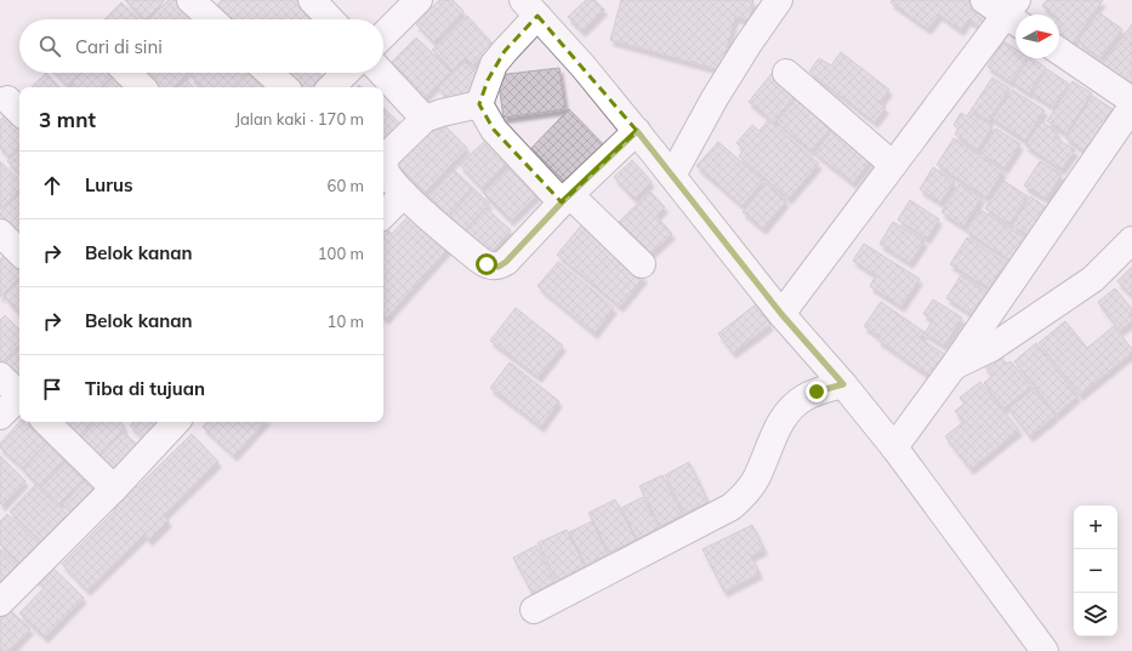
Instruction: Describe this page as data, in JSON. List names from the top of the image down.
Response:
{
  "north": "right",
  "page": {
    "search": "Cari di sini",
    "heading": ["3 mnt", "Jalan kaki · 170 m"],
    "list": [
      ["Lurus", "60 m"],
      ["Belok kanan", "100 m"],
      ["Belok kanan", "10 m"],
      "Tiba di tujuan"
    ],
    "map_buttons": ["+", "−"]
  }
}
